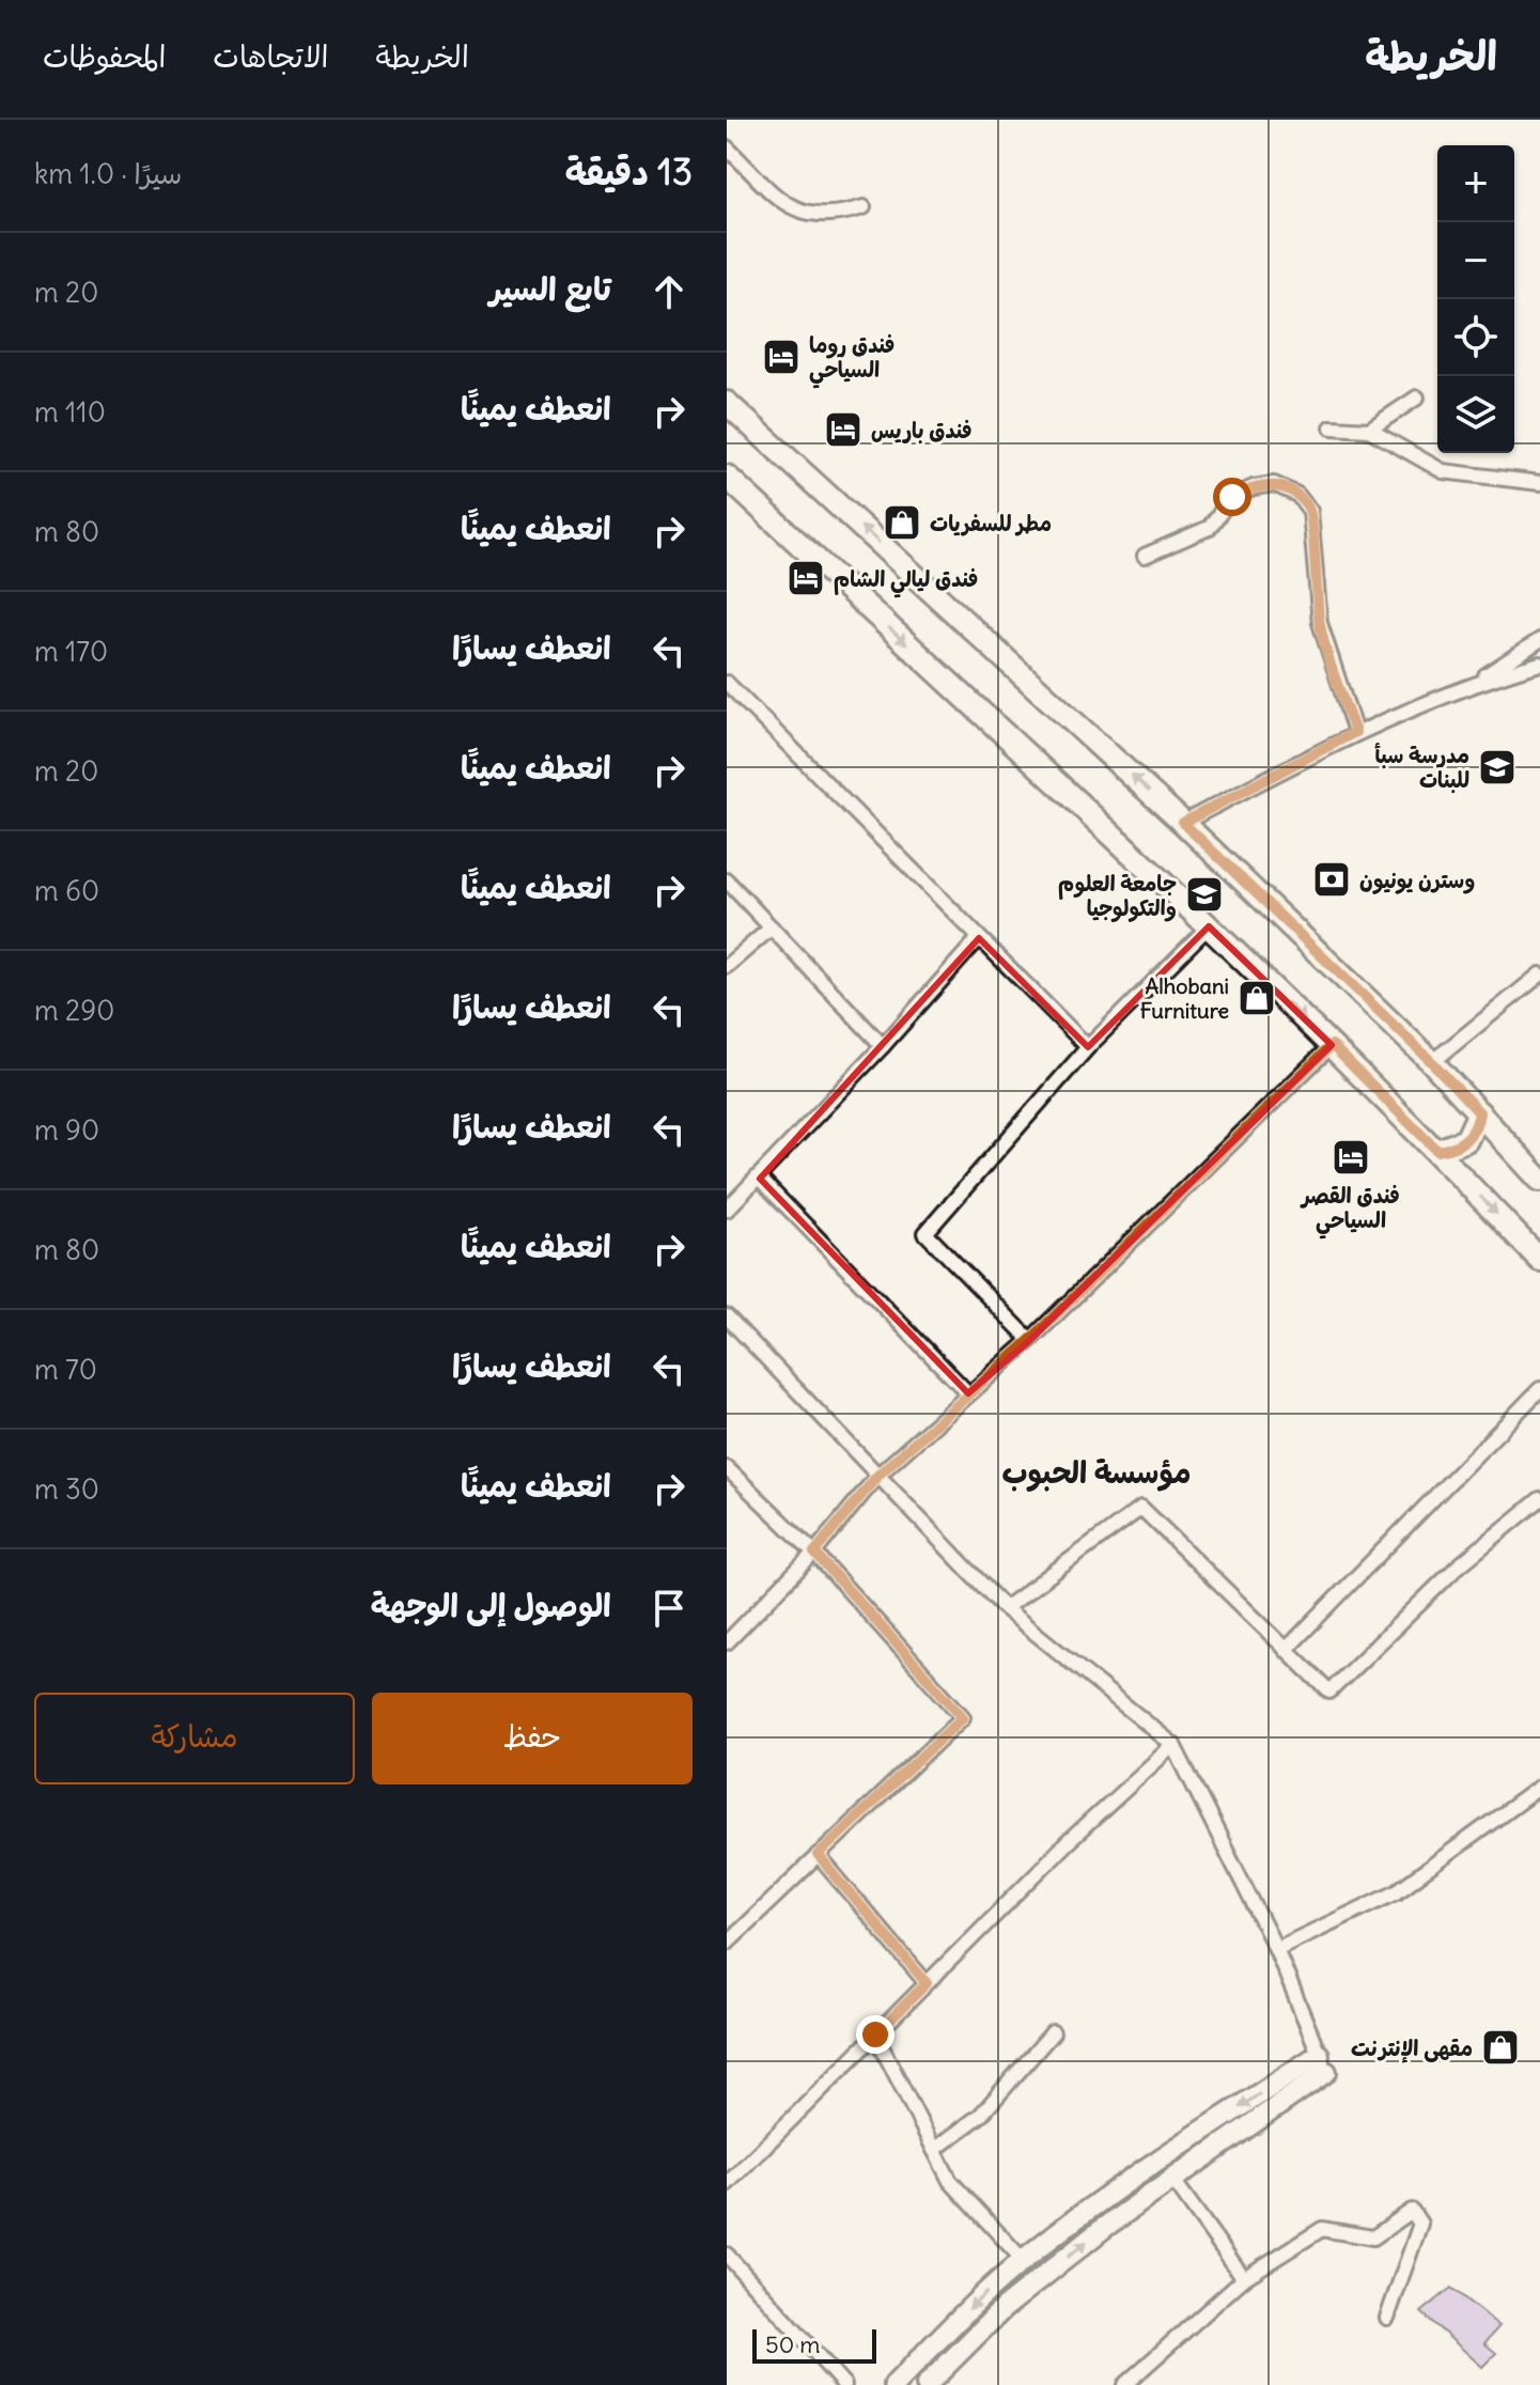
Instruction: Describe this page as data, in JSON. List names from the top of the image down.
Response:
{
  "districts": ["مؤسسة الحبوب"],
  "places": {
    "hotel": [
      "فندق روما السياحي",
      "فندق باريس",
      "فندق ليالي الشام",
      "فندق القصر السياحي"
    ],
    "shop": ["مطر للسفريات", "Alhobani Furniture", "مقهى الإنترنت"],
    "school or university": ["مدرسة سبأ للبنات", "جامعة العلوم والتكولوجيا"],
    "bank": ["وسترن يونيون"]
  },
  "scale_bar": "50 m",
  "page": {
    "header": "الخريطة",
    "nav": ["الخريطة", "الاتجاهات", "المحفوظات"],
    "heading": ["13 دقيقة", "سيرًا · 1.0 km"],
    "map_buttons": ["+", "−"],
    "list": [
      ["تابع السير", "20 m"],
      ["انعطف يمينًا", "110 m"],
      ["انعطف يمينًا", "80 m"],
      ["انعطف يسارًا", "170 m"],
      ["انعطف يمينًا", "20 m"],
      ["انعطف يمينًا", "60 m"],
      ["انعطف يسارًا", "290 m"],
      ["انعطف يسارًا", "90 m"],
      ["انعطف يمينًا", "80 m"],
      ["انعطف يسارًا", "70 m"],
      ["انعطف يمينًا", "30 m"],
      "الوصول إلى الوجهة"
    ],
    "buttons": ["حفظ", "مشاركة"],
    "scale": "50 m"
  }
}
